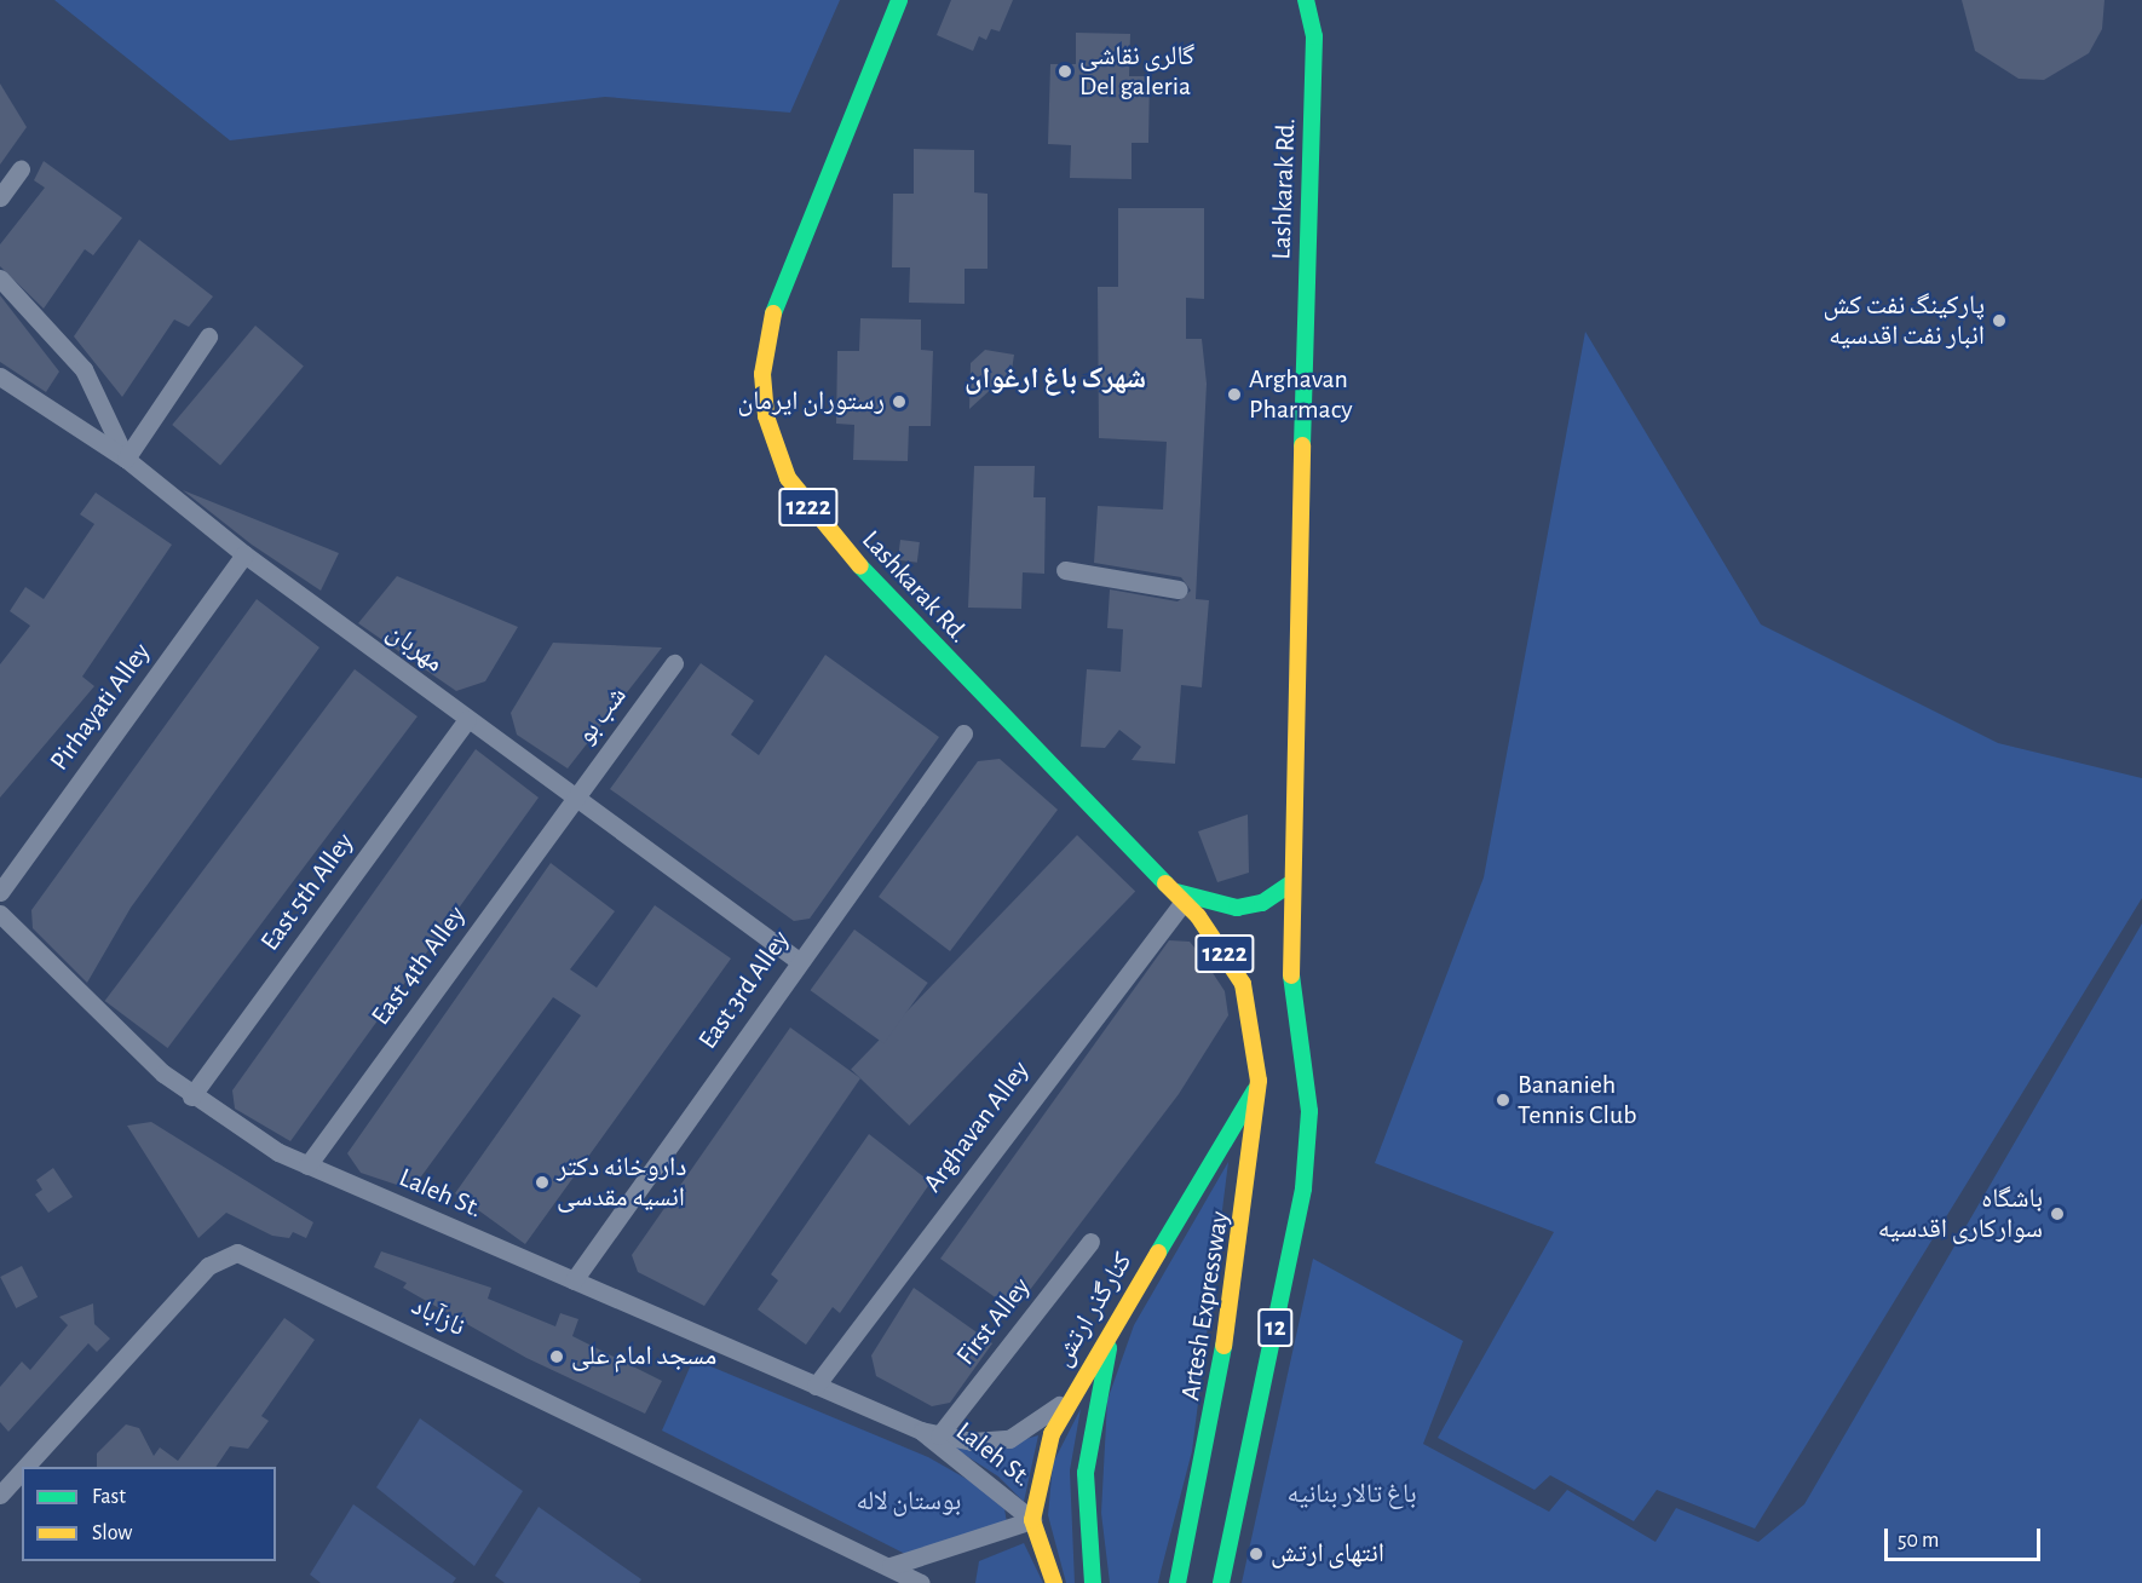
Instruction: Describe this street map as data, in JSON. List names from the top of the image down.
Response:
{
  "streets": {
    "main road": [
      "Lashkarak Rd.",
      "1222",
      "Artesh Expressway",
      "کنارگذر ارتش",
      "12"
    ],
    "street": [
      "مهربان",
      "Pirhayati Alley",
      "شب بو",
      "East 5th Alley",
      "East 4th Alley",
      "East 3rd Alley",
      "Arghavan Alley",
      "Laleh St.",
      "نازآباد",
      "First Alley"
    ]
  },
  "crossings": [
    ["Lashkarak Rd.", "1222"],
    ["Lashkarak Rd.", "Arghavan Alley"],
    ["Lashkarak Rd.", "12"],
    ["1222", "Arghavan Alley"],
    ["1222", "Artesh Expressway"],
    ["1222", "کنارگذر ارتش"],
    ["مهربان", "Pirhayati Alley"],
    ["مهربان", "شب بو"],
    ["مهربان", "East 5th Alley"],
    ["مهربان", "East 4th Alley"],
    ["مهربان", "East 3rd Alley"],
    ["شب بو", "East 4th Alley"],
    ["East 5th Alley", "Laleh St."],
    ["East 4th Alley", "Laleh St."],
    ["East 3rd Alley", "Laleh St."],
    ["Arghavan Alley", "Laleh St."],
    ["Laleh St.", "کنارگذر ارتش"],
    ["Laleh St.", "First Alley"],
    ["Artesh Expressway", "کنارگذر ارتش"]
  ],
  "districts": ["شهرک باغ ارغوان"],
  "parks": ["باغ تالار بنانیه", "بوستان لاله"],
  "places": [
    "گالرى نقاشى Del galeria",
    "پارکینگ نفت کش انبار نفت اقدسیه",
    "Arghavan Pharmacy",
    "رستوران ايرمان",
    "Bananieh Tennis Club",
    "داروخانه دکتر انسیه مقدسی",
    "باشگاه سوارکاری اقدسیه",
    "مسجد امام علی",
    "انتهای ارتش"
  ],
  "legend": ["Fast", "Slow"],
  "scale_bar": "50 m"
}
